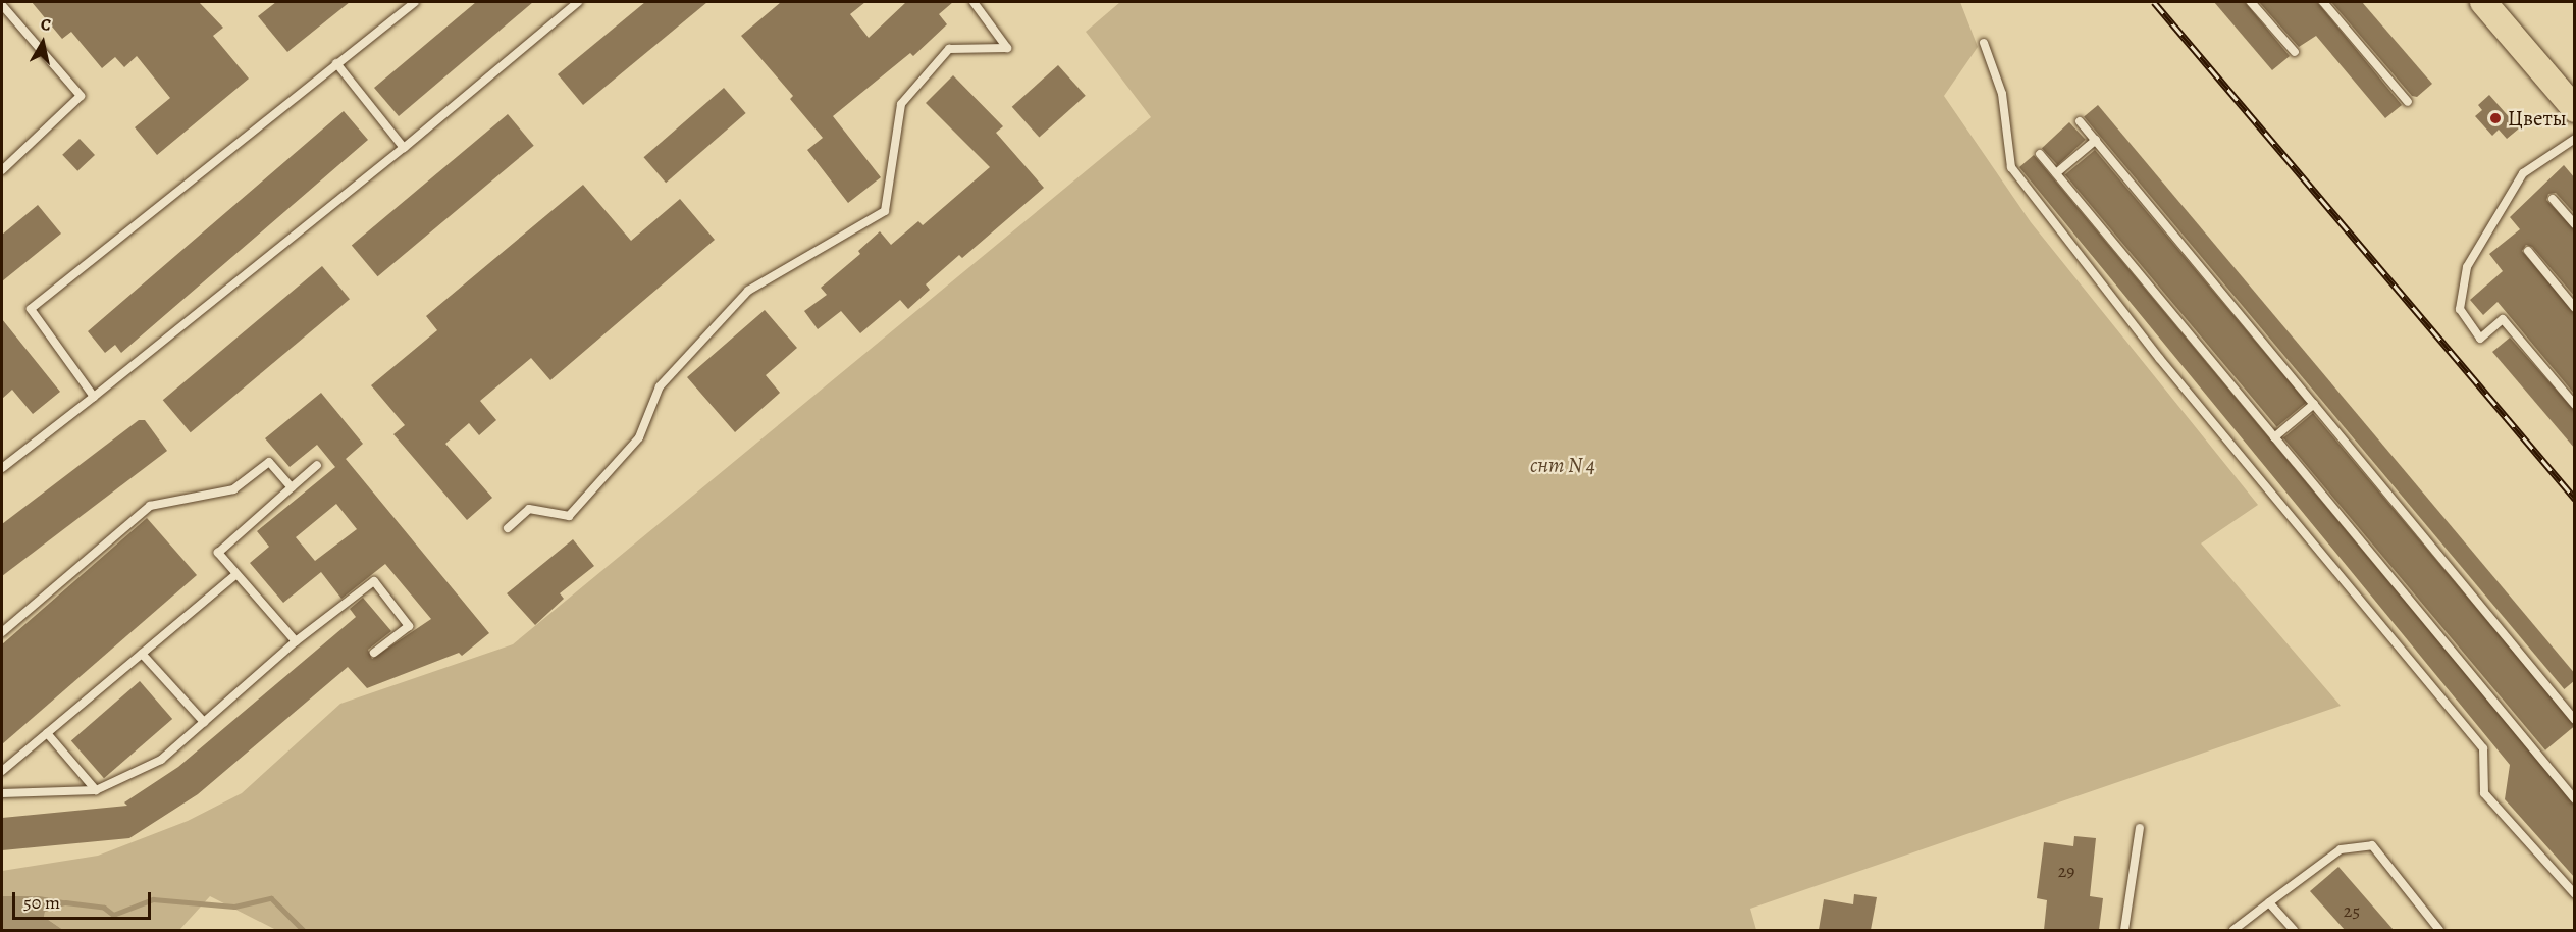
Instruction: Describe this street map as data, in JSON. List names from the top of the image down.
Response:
{
  "parks": ["снт N 4"],
  "places": ["Цветы"],
  "house_numbers": ["29", "25"],
  "scale_bar": "50 m",
  "north": "top"
}
